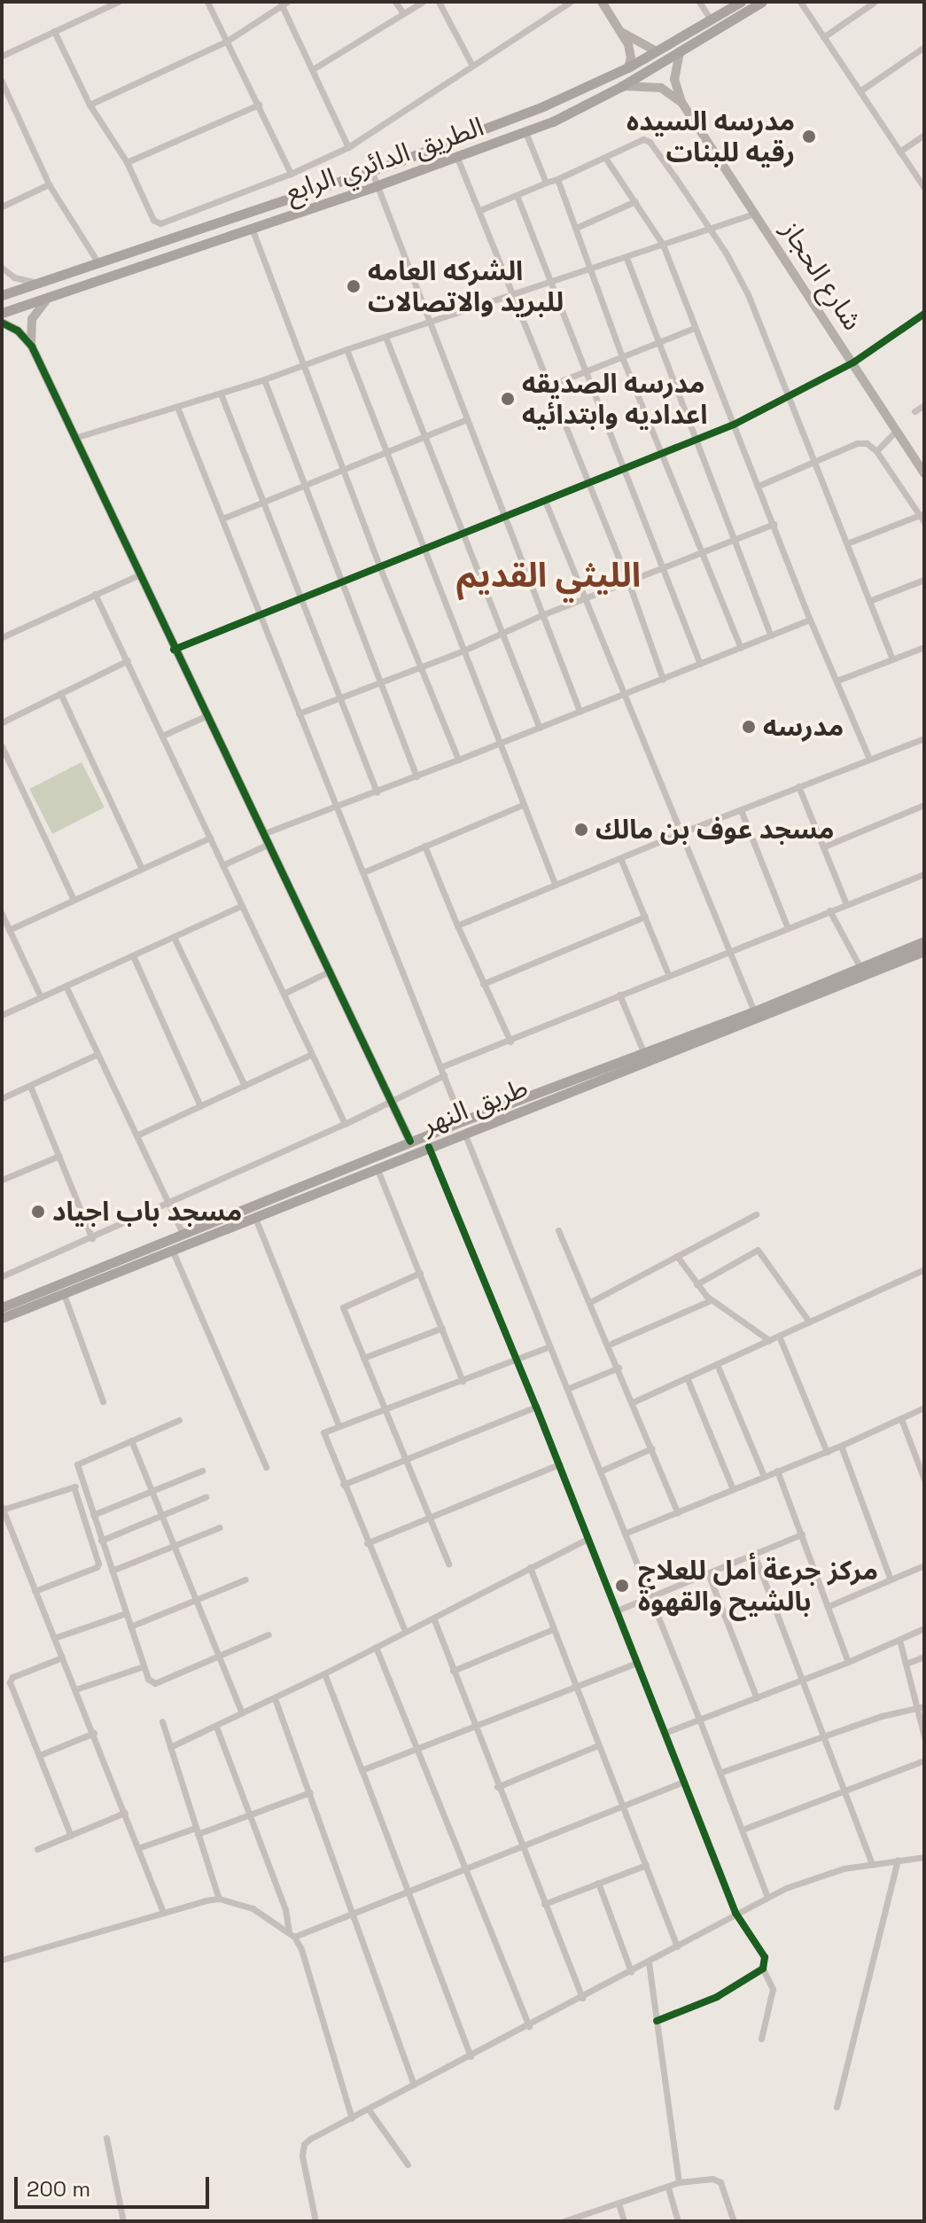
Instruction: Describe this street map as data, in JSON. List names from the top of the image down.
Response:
{
  "streets": {
    "main road": ["الطريق الدائري الرابع", "طريق النهر"],
    "street": ["شارع الحجاز"]
  },
  "crossings": [
    ["الطريق الدائري الرابع", "شارع الحجاز"]
  ],
  "districts": ["الليثي القديم"],
  "places": [
    "مدرسه السيده رقيه للبنات",
    "الشركه العامه للبريد والاتصالات",
    "مدرسه الصديقه اعداديه وابتدائيه",
    "مدرسه",
    "مسجد عوف بن مالك",
    "مسجد باب اجياد",
    "مركز جرعة أمل للعلاج بالشيح والقهوة"
  ],
  "scale_bar": "200 m"
}
